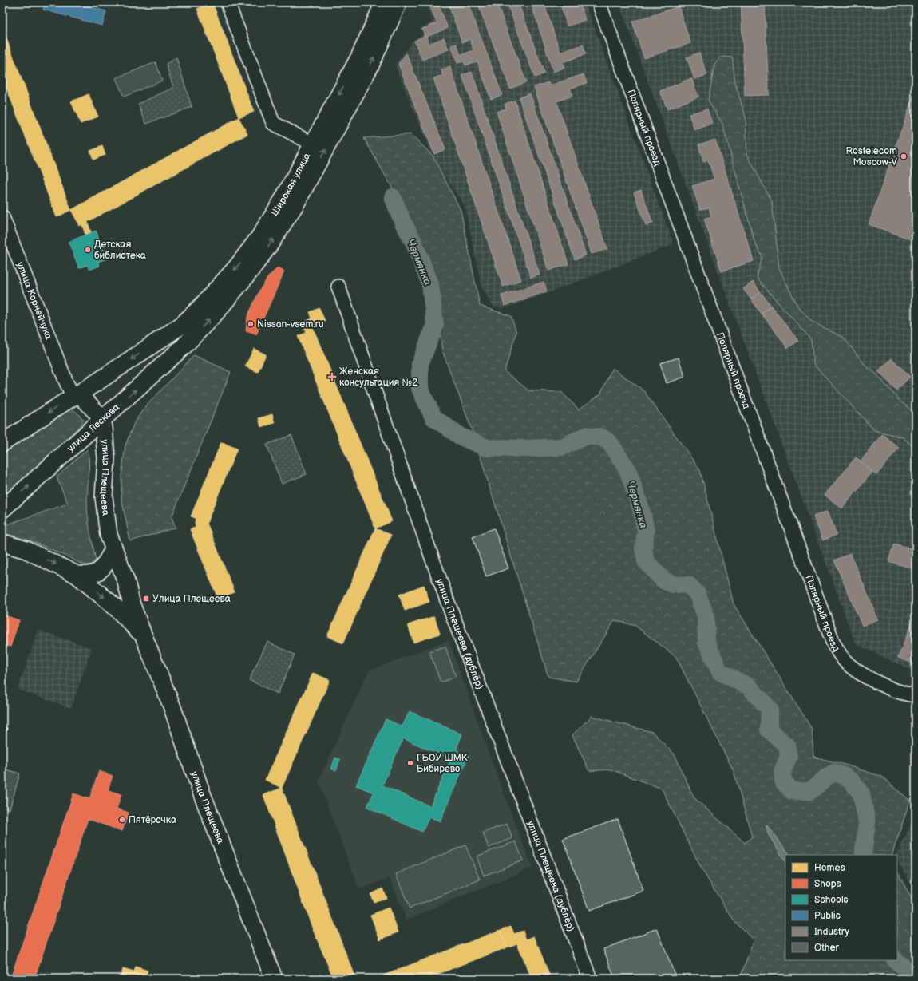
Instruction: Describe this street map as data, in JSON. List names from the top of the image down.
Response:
{
  "streets": {
    "main road": ["Широкая улица", "улица Лескова", "улица Плещеева"],
    "street": ["Полярный проезд", "улица Корнейчука", "улица Плещеева (дублёр)"]
  },
  "crossings": [
    ["Широкая улица", "улица Корнейчука"],
    ["Широкая улица", "улица Лескова"],
    ["Широкая улица", "улица Плещеева"],
    ["улица Корнейчука", "улица Плещеева"],
    ["улица Лескова", "улица Плещеева"]
  ],
  "water": ["Чермянка"],
  "places": {
    "other": [
      "Rostelecom Moscow-V",
      "Детская библиотека",
      "Nissan-vsem.ru",
      "ГБОУ ШМК Бибирево",
      "Пятёрочка"
    ],
    "health": ["Женская консультация №2"],
    "transit": ["Улица Плещеева"]
  },
  "legend": [
    "Homes",
    "Shops",
    "Schools",
    "Public",
    "Industry",
    "Other"
  ]
}
